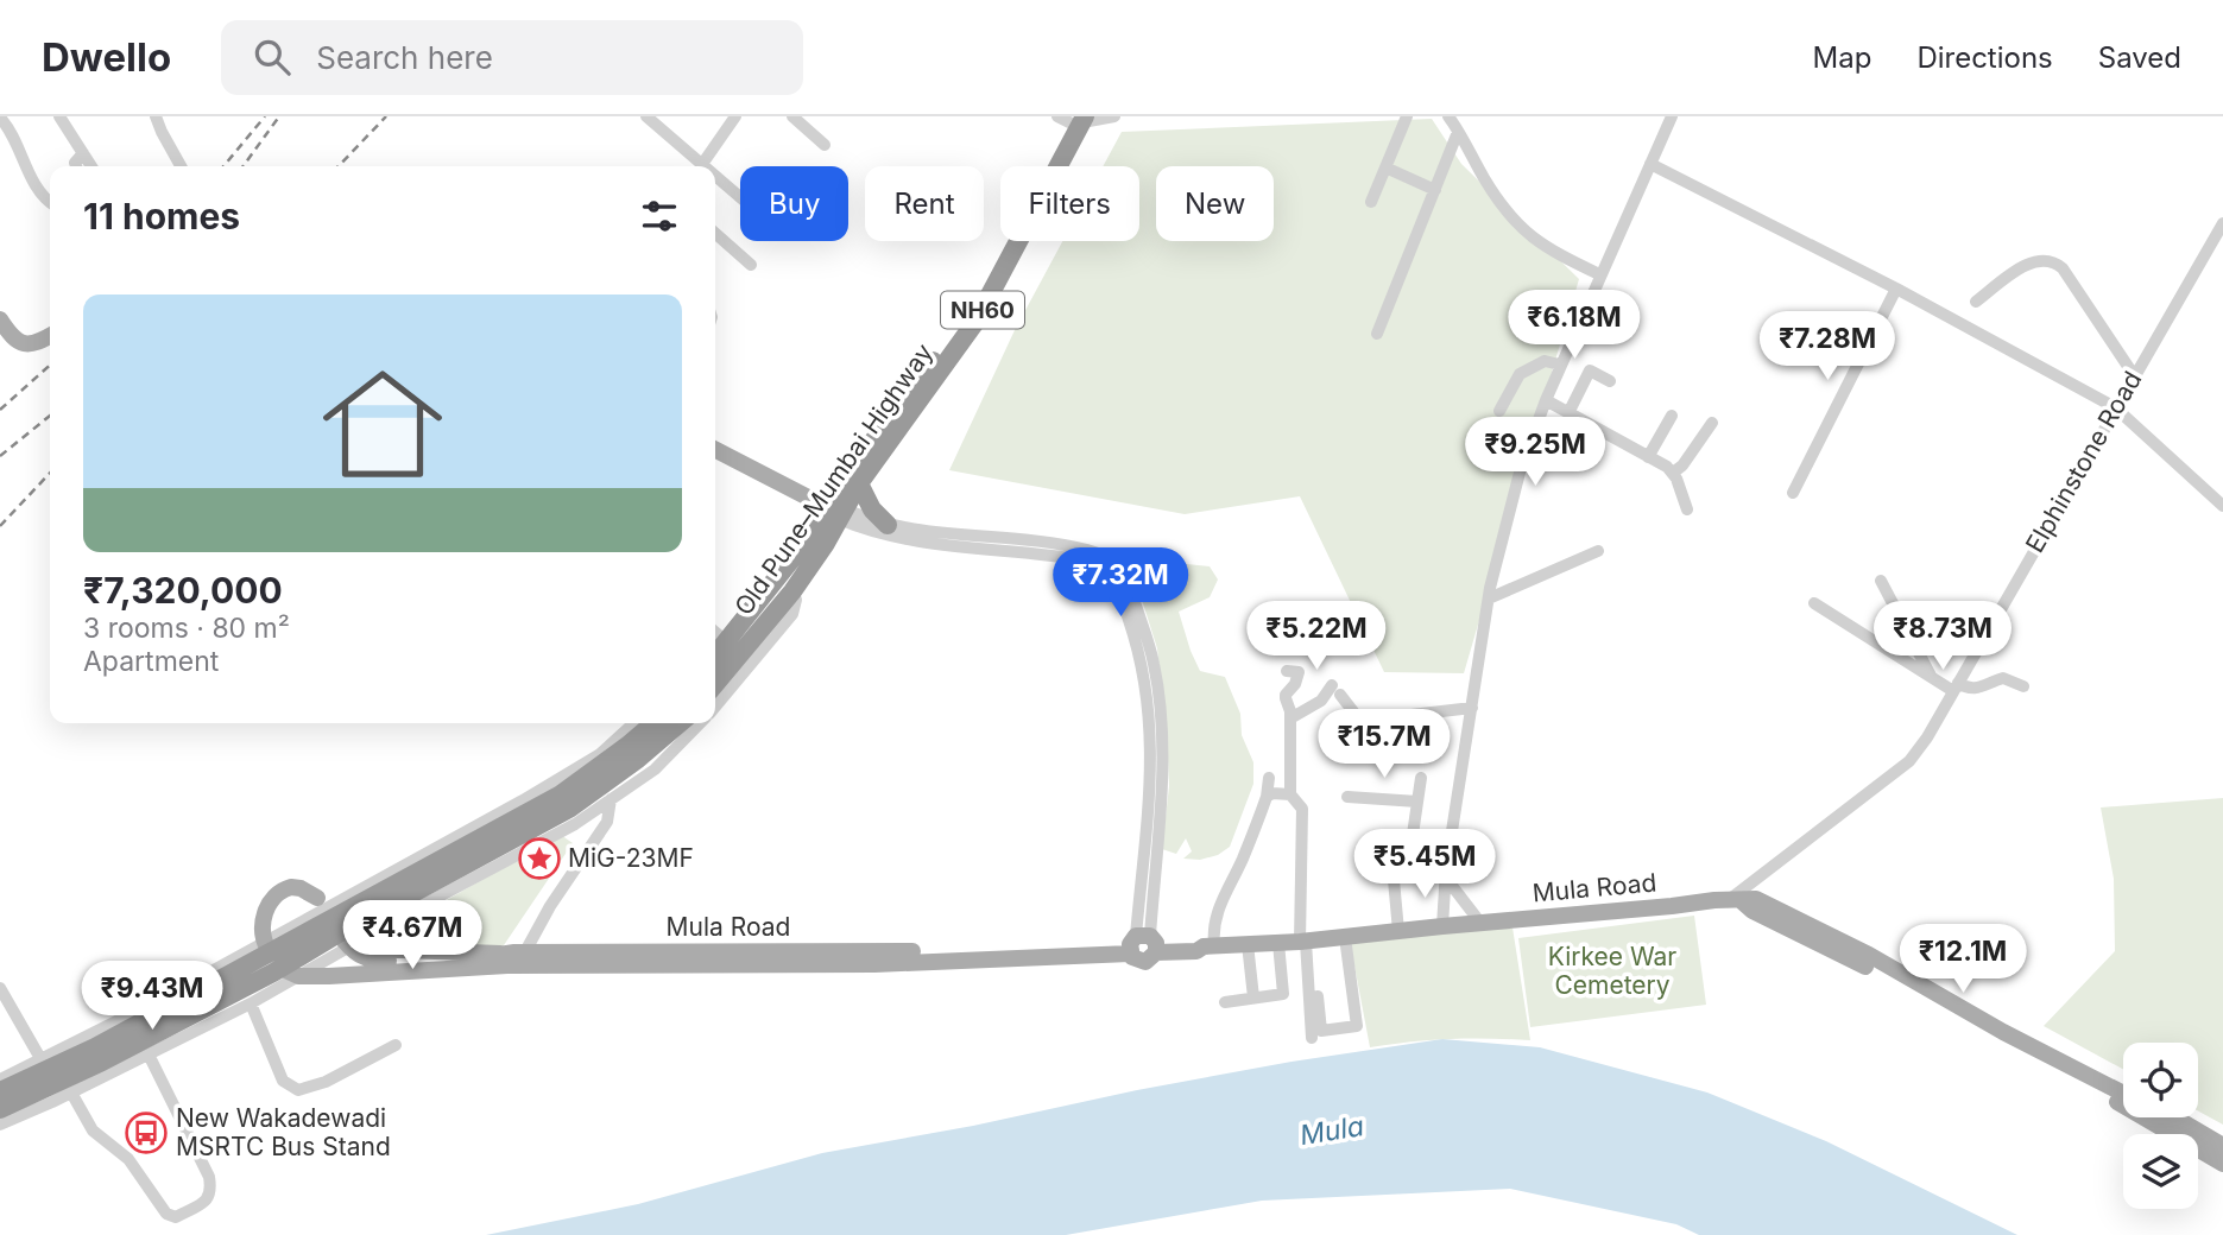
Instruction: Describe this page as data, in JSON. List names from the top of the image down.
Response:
{
  "streets": {
    "highway": ["NH60", "Old Pune–Mumbai Highway"],
    "main road": ["Mula Road"],
    "street": ["Elphinstone Road"]
  },
  "crossings": [
    ["Elphinstone Road", "Mula Road"]
  ],
  "water": ["Mula"],
  "parks": ["Kirkee War Cemetery"],
  "places": {
    "place": ["MiG-23MF"],
    "bus stop": ["New Wakadewadi MSRTC Bus Stand"]
  },
  "page": {
    "header": "Dwello",
    "search": "Search here",
    "nav": ["Map", "Directions", "Saved"],
    "chip": [
      "Buy",
      "Rent",
      "Filters",
      "New"
    ],
    "heading": "11 homes",
    "list": [
      {
        "name": "₹7,320,000",
        "note": "3 rooms · 80 m² · Apartment"
      }
    ],
    "price": [
      "₹6.18M",
      "₹7.28M",
      "₹9.25M",
      "₹7.32M",
      "₹5.22M",
      "₹8.73M",
      "₹15.7M",
      "₹5.45M",
      "₹4.67M",
      "₹12.1M",
      "₹9.43M"
    ]
  }
}
